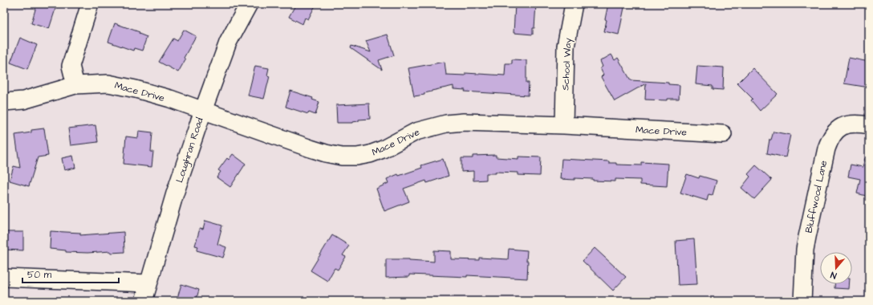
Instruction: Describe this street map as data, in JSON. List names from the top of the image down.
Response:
{
  "streets": {
    "street": [
      "School Way",
      "Mace Drive",
      "Loughran Road",
      "Bluffwood Lane"
    ]
  },
  "crossings": [
    ["School Way", "Mace Drive"],
    ["Mace Drive", "Loughran Road"]
  ],
  "scale_bar": "50 m",
  "north": "bottom"
}
